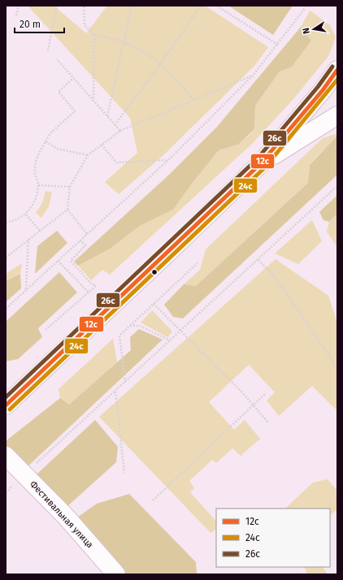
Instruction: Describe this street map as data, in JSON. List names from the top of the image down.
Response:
{
  "streets": {
    "main road": ["Фестивальная улица"]
  },
  "lines": ["transit line 26c", "transit line 12с", "transit line 24с"],
  "legend": ["12с", "24с", "26c"],
  "scale_bar": "20 m",
  "north": "left"
}
